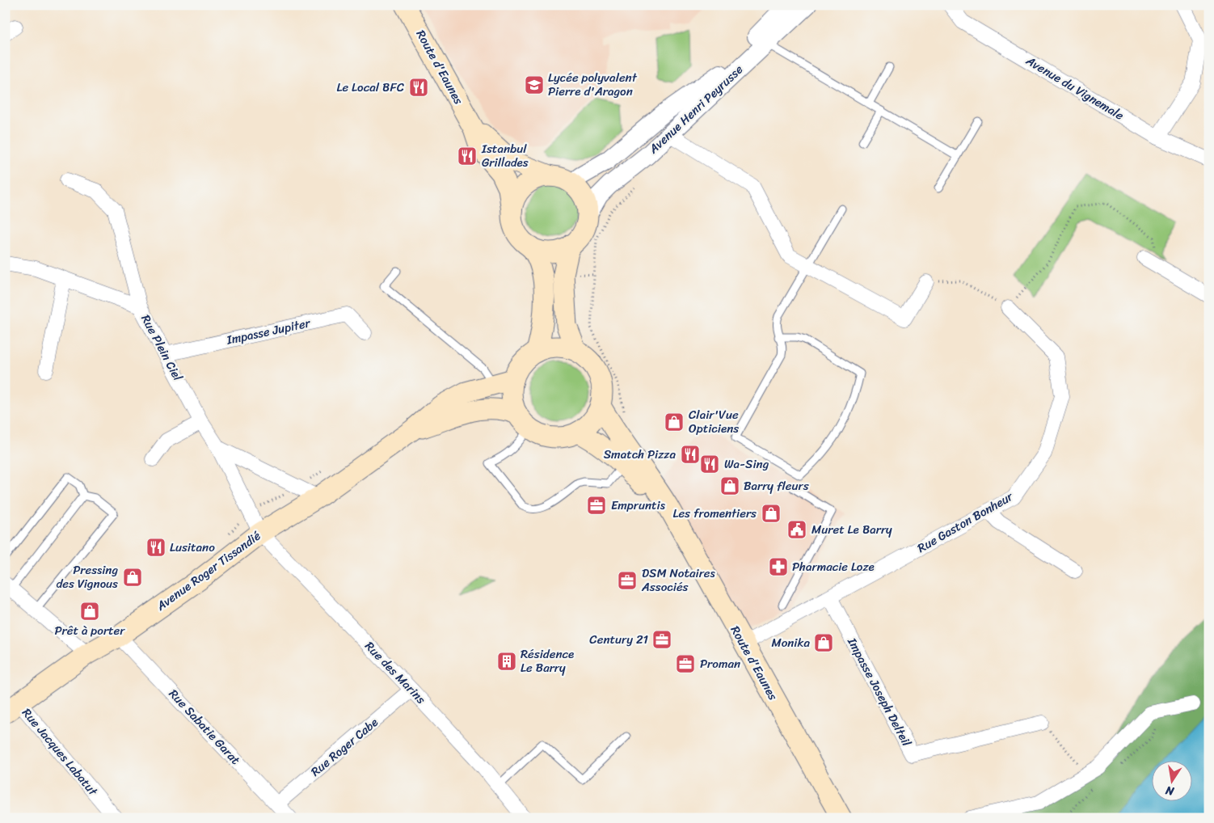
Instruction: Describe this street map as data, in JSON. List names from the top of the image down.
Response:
{
  "streets": {
    "main road": ["Route d'Eaunes", "Avenue Roger Tissandié"],
    "street": [
      "Avenue du Vignemale",
      "Avenue Henri Peyrusse",
      "Impasse Jupiter",
      "Rue Plein Ciel",
      "Rue Gaston Bonheur",
      "Rue des Marins",
      "Impasse Joseph Delteil",
      "Rue Sabatie Garat",
      "Rue Roger Cabe",
      "Rue Jacques Labatut"
    ]
  },
  "crossings": [
    ["Route d'Eaunes", "Avenue Henri Peyrusse"],
    ["Route d'Eaunes", "Rue Gaston Bonheur"],
    ["Route d'Eaunes", "Avenue Roger Tissandié"],
    ["Impasse Jupiter", "Rue Plein Ciel"],
    ["Rue Plein Ciel", "Avenue Roger Tissandié"],
    ["Rue Plein Ciel", "Rue des Marins"],
    ["Rue Gaston Bonheur", "Impasse Joseph Delteil"],
    ["Avenue Roger Tissandié", "Rue des Marins"],
    ["Avenue Roger Tissandié", "Rue Sabatie Garat"],
    ["Avenue Roger Tissandié", "Rue Jacques Labatut"],
    ["Rue des Marins", "Rue Roger Cabe"],
    ["Rue Sabatie Garat", "Rue Roger Cabe"]
  ],
  "places": {
    "school or university": ["Lycée polyvalent Pierre d'Aragon"],
    "restaurant": [
      "Le Local BFC",
      "Istanbul Grillades",
      "Smatch Pizza",
      "Wa-Sing",
      "Lusitano"
    ],
    "shop": [
      "Clair'Vue Opticiens",
      "Barry fleurs",
      "Les fromentiers",
      "Pressing des Vignous",
      "Prêt à porter",
      "Monika"
    ],
    "office": [
      "Empruntis",
      "DSM Notaires Associés",
      "Century 21",
      "Proman"
    ],
    "public building": ["Muret Le Barry"],
    "pharmacy": ["Pharmacie Loze"],
    "building": ["Résidence Le Barry"]
  },
  "north": "bottom"
}
